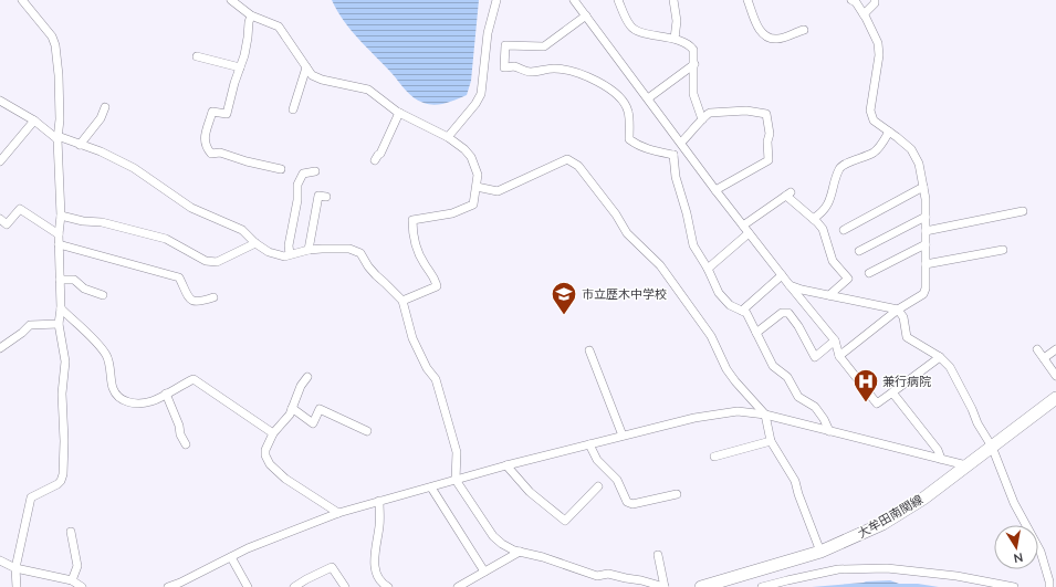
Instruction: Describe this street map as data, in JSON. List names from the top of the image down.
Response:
{
  "streets": {
    "main road": ["大牟田南関線"]
  },
  "places": {
    "school or university": ["市立歴木中学校"],
    "hospital": ["兼行病院"]
  },
  "north": "bottom"
}
